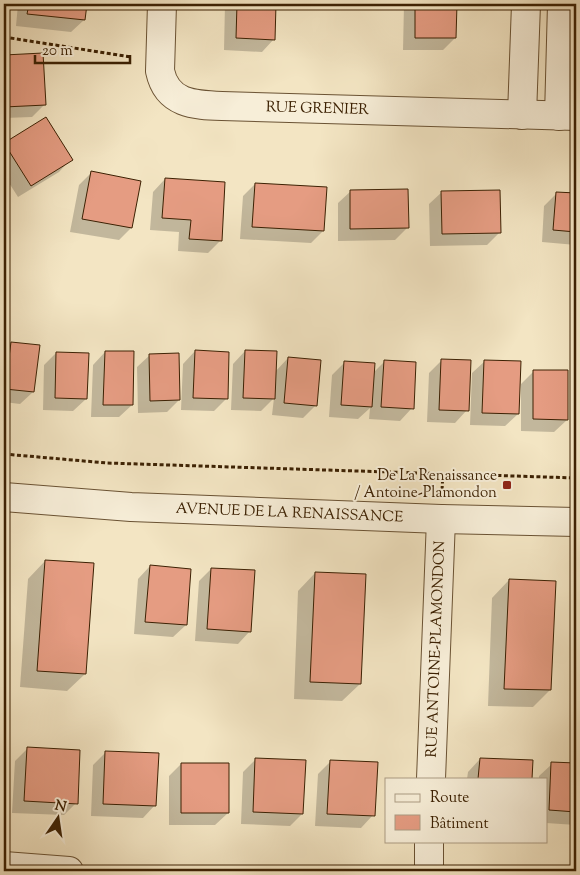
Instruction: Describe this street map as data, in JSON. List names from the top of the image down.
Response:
{
  "streets": {
    "street": ["RUE GRENIER", "AVENUE DE LA RENAISSANCE", "RUE ANTOINE-PLAMONDON"]
  },
  "crossings": [
    ["AVENUE DE LA RENAISSANCE", "RUE ANTOINE-PLAMONDON"]
  ],
  "places": {
    "transit": ["De La Renaissance / Antoine-Plamondon"]
  },
  "legend": ["Route", "Bâtiment"],
  "scale_bar": "20 m",
  "north": "top"
}
